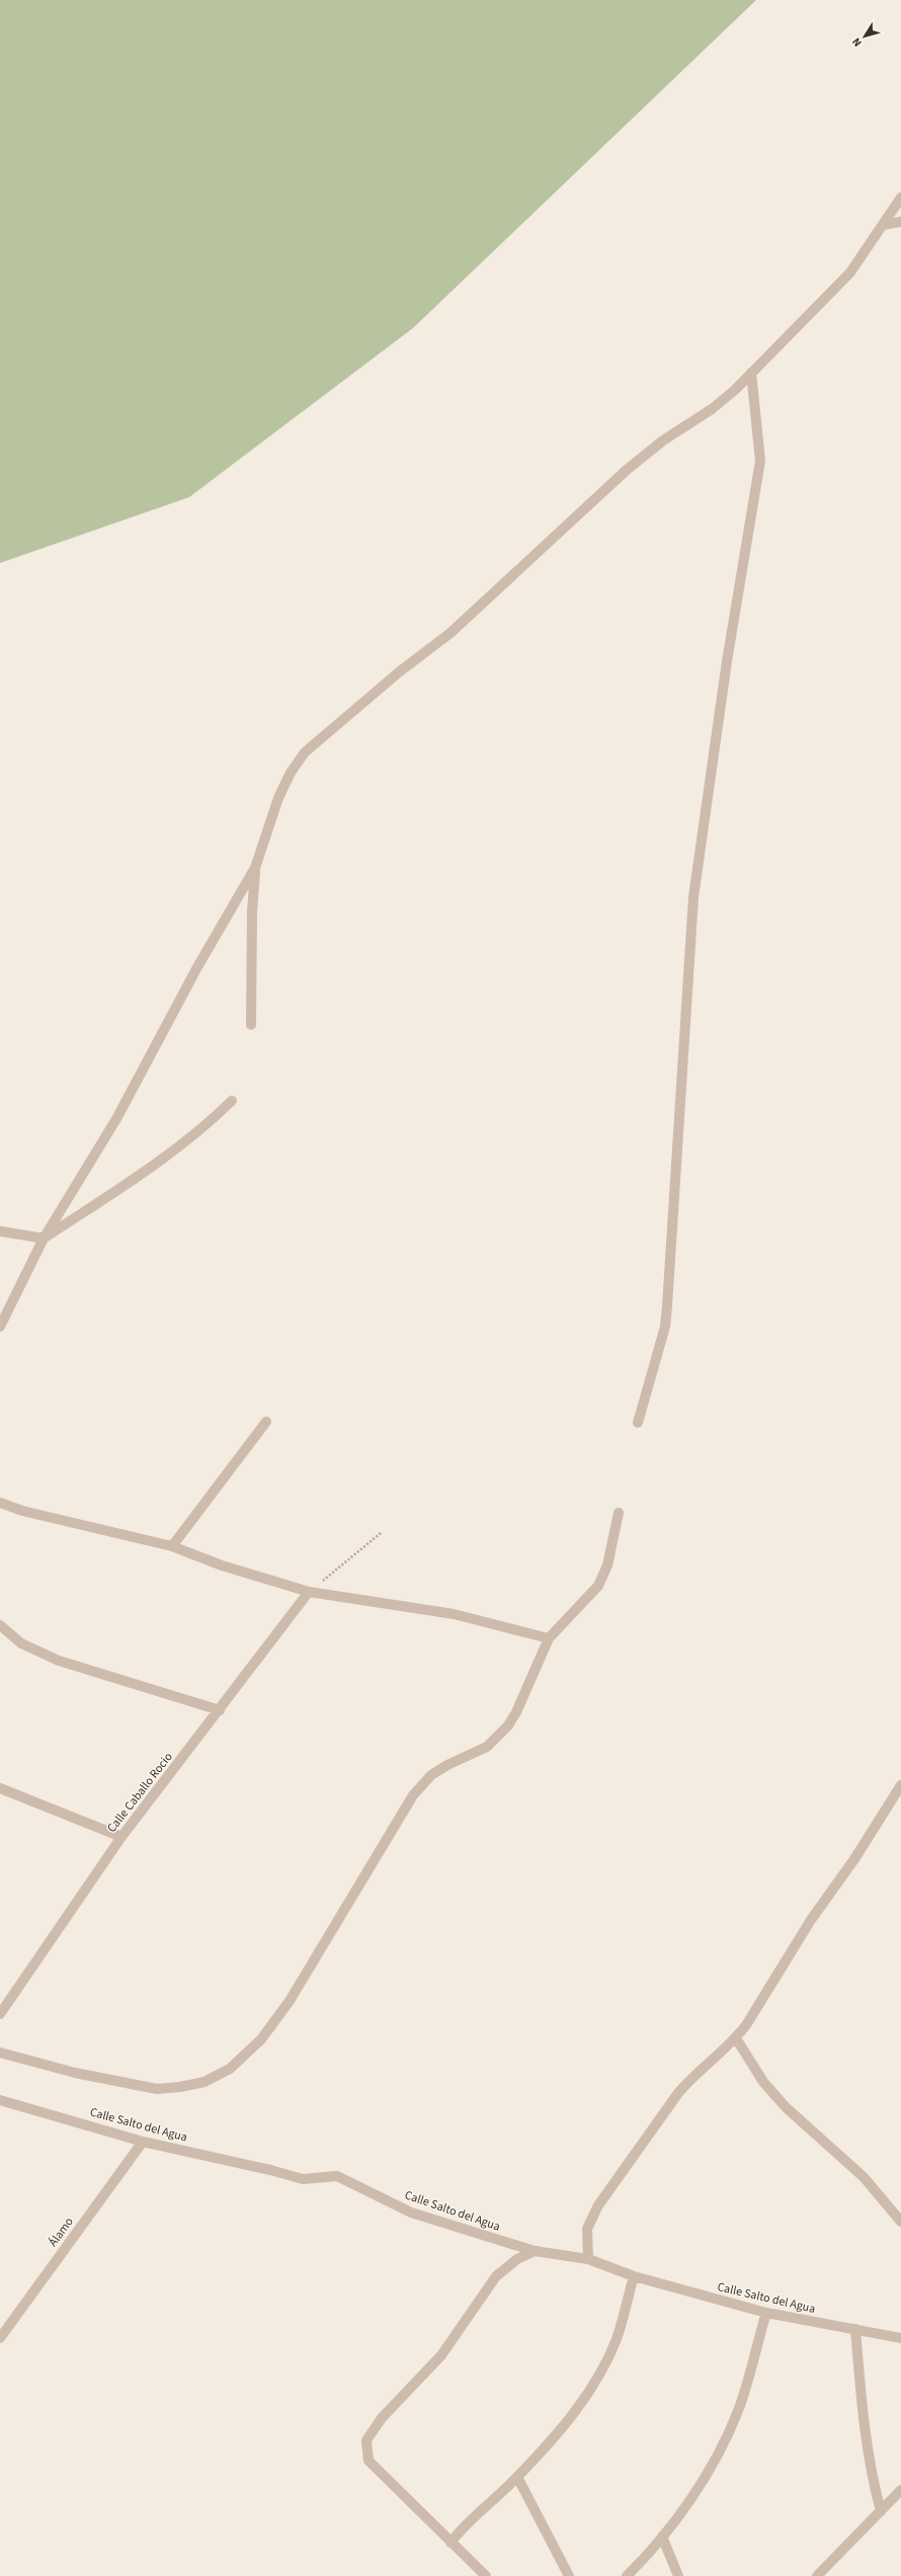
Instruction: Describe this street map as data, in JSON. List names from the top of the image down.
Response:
{
  "streets": {
    "street": ["Calle Caballo Rocio", "Calle Salto del Agua", "Álamo"]
  },
  "crossings": [
    ["Calle Salto del Agua", "Álamo"]
  ],
  "north": "bottom left"
}
